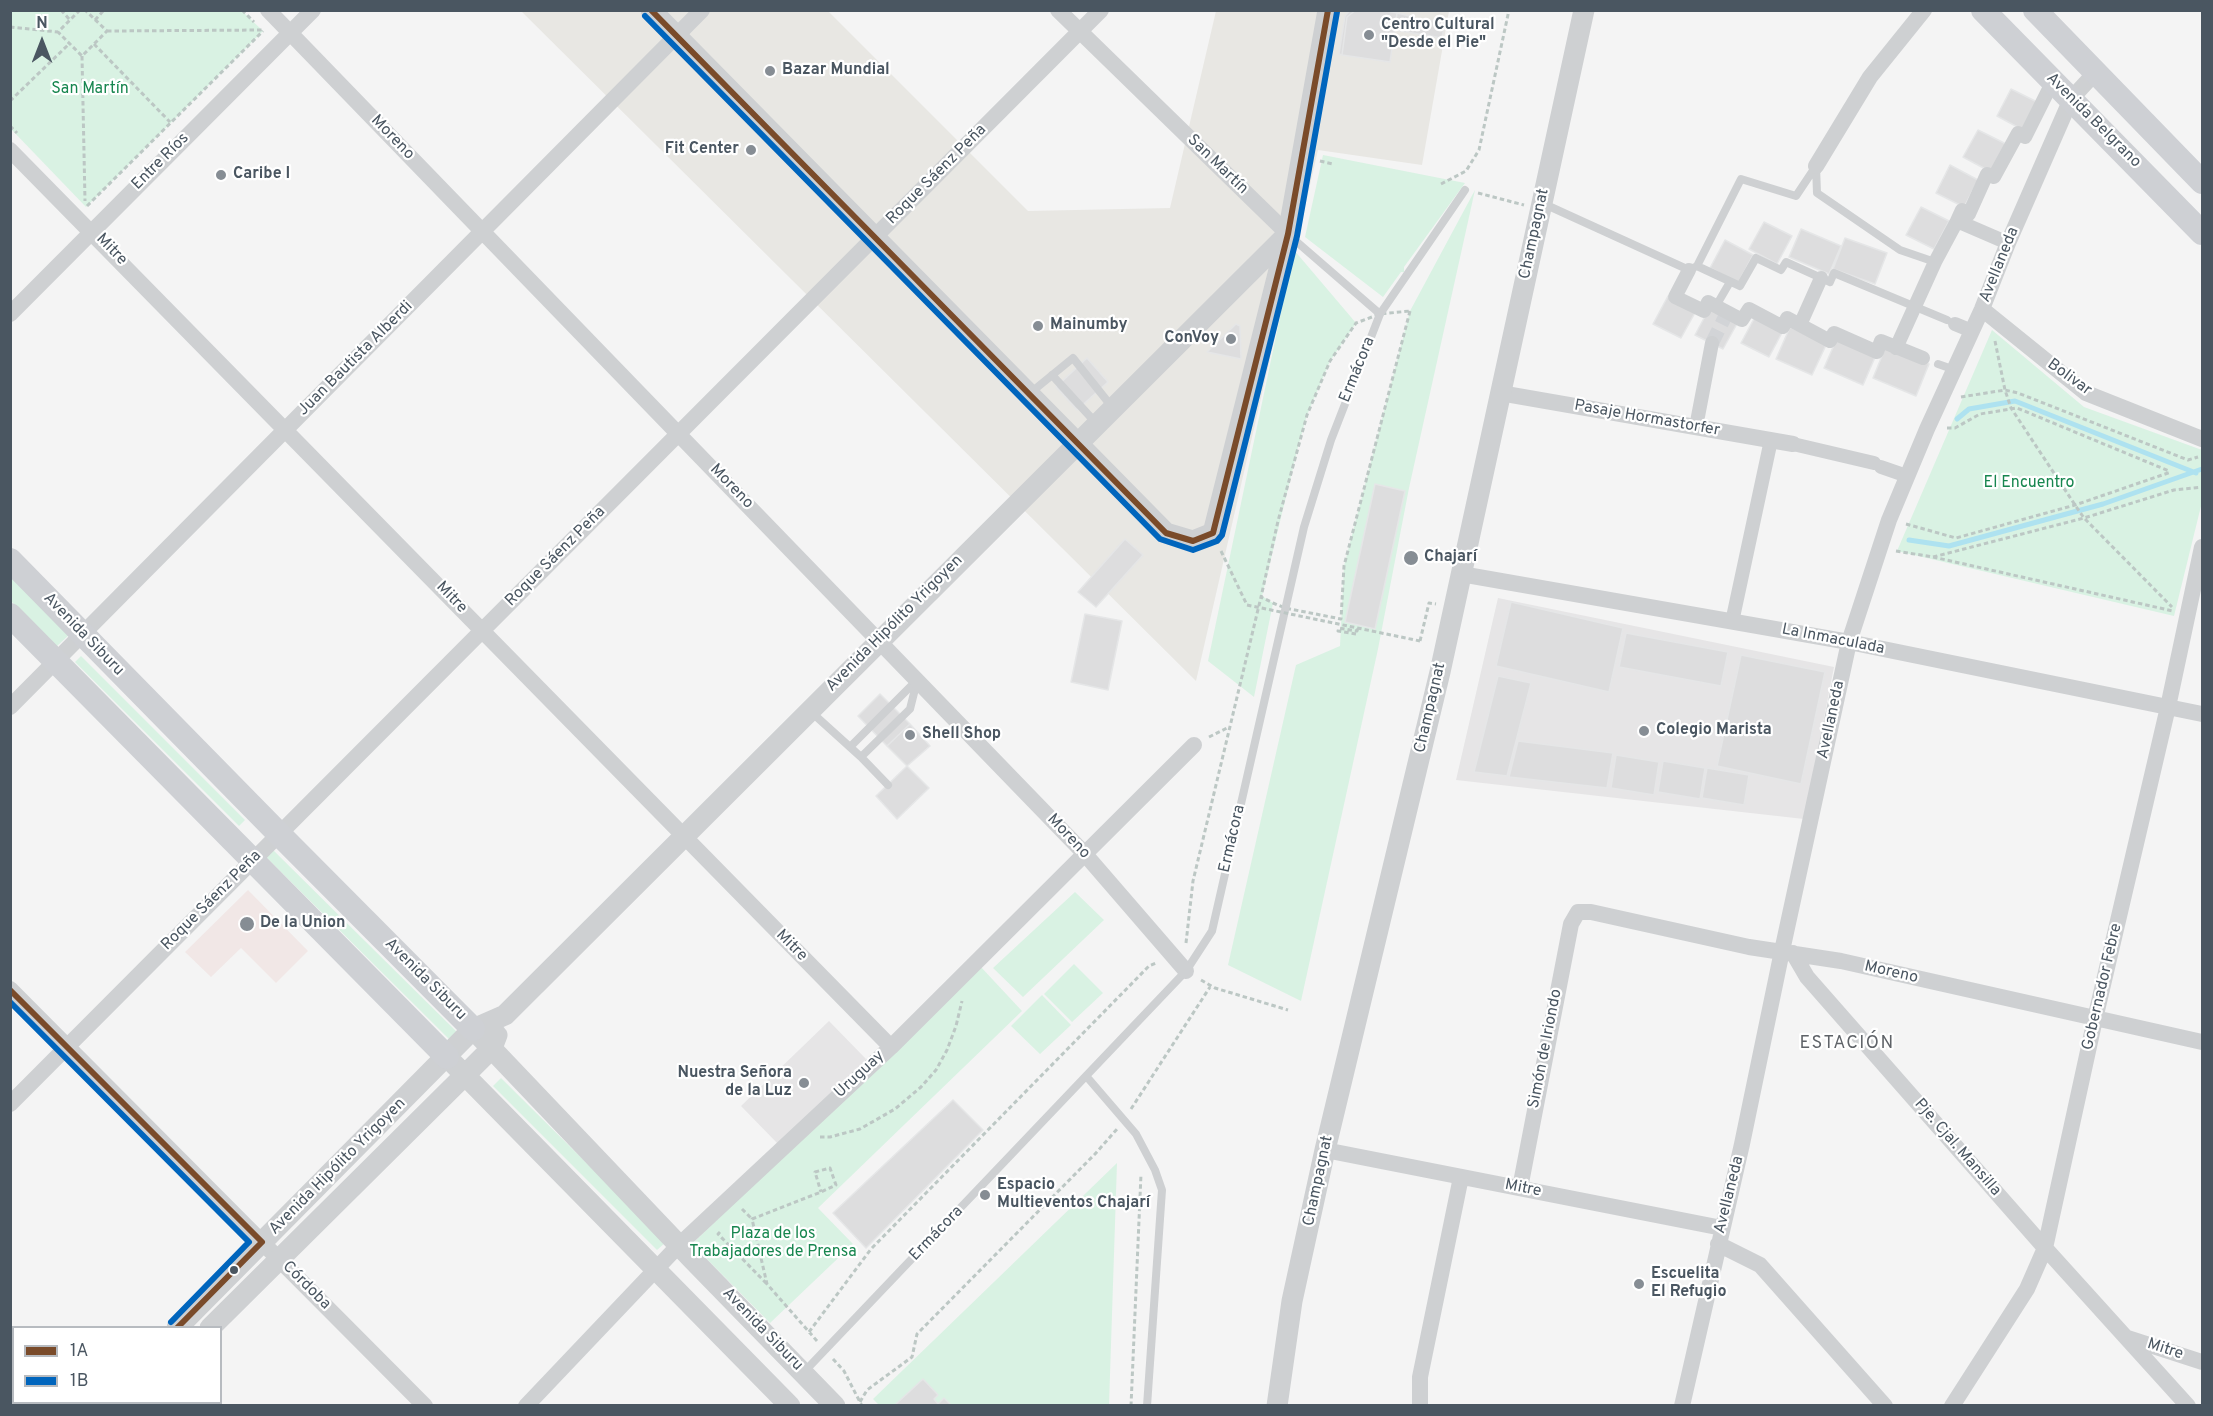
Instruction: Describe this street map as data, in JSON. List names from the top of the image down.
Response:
{
  "streets": {
    "main road": ["Avenida Belgrano", "Avenida Siburu"],
    "street": [
      "Moreno",
      "Entre Ríos",
      "San Martín",
      "Roque Sáenz Peña",
      "Champagnat",
      "Mitre",
      "Avellaneda",
      "Juan Bautista Alberdi",
      "Bolivar",
      "Pasaje Hormastorfer",
      "Avenida Hipólito Yrigoyen",
      "La Inmaculada",
      "Gobernador Febre",
      "Simón de Iriondo",
      "Uruguay",
      "Pje. Cjal. Mansilla",
      "Córdoba"
    ],
    "lane": ["Ermácora"]
  },
  "crossings": [
    ["Avenida Belgrano", "Avellaneda"],
    ["Moreno", "Entre Ríos"],
    ["Moreno", "Roque Sáenz Peña"],
    ["Moreno", "Avellaneda"],
    ["Moreno", "Juan Bautista Alberdi"],
    ["Moreno", "Ermácora"],
    ["Moreno", "Avenida Hipólito Yrigoyen"],
    ["Moreno", "Gobernador Febre"],
    ["Moreno", "Simón de Iriondo"],
    ["Moreno", "Uruguay"],
    ["Moreno", "Pje. Cjal. Mansilla"],
    ["Entre Ríos", "Mitre"],
    ["San Martín", "Roque Sáenz Peña"],
    ["San Martín", "Ermácora"],
    ["San Martín", "Avenida Hipólito Yrigoyen"],
    ["Roque Sáenz Peña", "Mitre"],
    ["Roque Sáenz Peña", "Avenida Siburu"],
    ["Roque Sáenz Peña", "Córdoba"],
    ["Champagnat", "Mitre"],
    ["Champagnat", "Pasaje Hormastorfer"],
    ["Champagnat", "La Inmaculada"],
    ["Mitre", "Avellaneda"],
    ["Mitre", "Juan Bautista Alberdi"],
    ["Mitre", "Avenida Hipólito Yrigoyen"],
    ["Mitre", "Simón de Iriondo"],
    ["Mitre", "Uruguay"],
    ["Mitre", "Pje. Cjal. Mansilla"],
    ["Avellaneda", "Bolivar"],
    ["Avellaneda", "La Inmaculada"],
    ["Avellaneda", "Pje. Cjal. Mansilla"],
    ["Juan Bautista Alberdi", "Avenida Siburu"],
    ["Ermácora", "Avenida Siburu"],
    ["Avenida Hipólito Yrigoyen", "Avenida Siburu"],
    ["Avenida Hipólito Yrigoyen", "Córdoba"],
    ["Avenida Siburu", "Uruguay"],
    ["La Inmaculada", "Gobernador Febre"],
    ["Gobernador Febre", "Pje. Cjal. Mansilla"]
  ],
  "districts": ["ESTACIÓN"],
  "parks": ["San Martín", "El Encuentro", "Plaza de los Trabajadores de Prensa"],
  "places": [
    "Centro Cultural \"Desde el Pie\"",
    "Bazar Mundial",
    "Fit Center",
    "Caribe I",
    "Mainumby",
    "ConVoy",
    "Chajarí",
    "Colegio Marista",
    "Shell Shop",
    "De la Union",
    "Nuestra Señora de la Luz",
    "Espacio Multieventos Chajarí",
    "Escuelita El Refugio"
  ],
  "lines": ["transit line 1A", "transit line 1B"],
  "legend": ["1A", "1B"],
  "north": "top"
}
